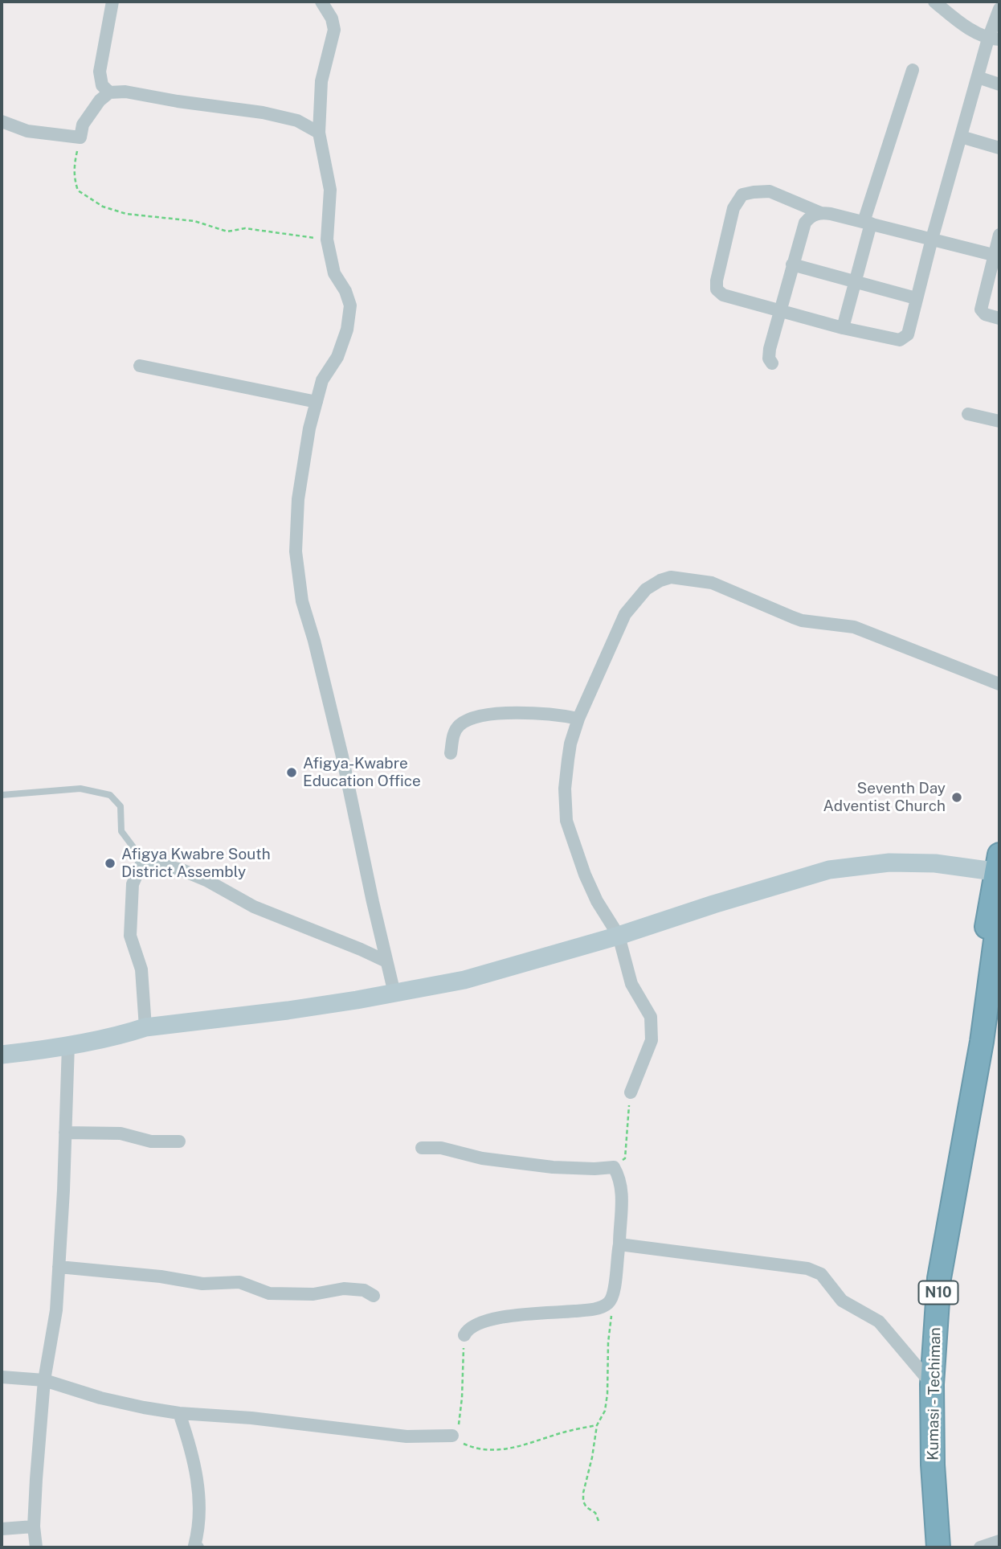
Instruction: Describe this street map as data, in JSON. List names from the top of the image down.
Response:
{
  "streets": {
    "highway": ["N10", "Kumasi - Techiman"]
  },
  "places": ["Afigya-Kwabre Education Office", "Seventh Day Adventist Church", "Afigya Kwabre South District Assembly"]
}
